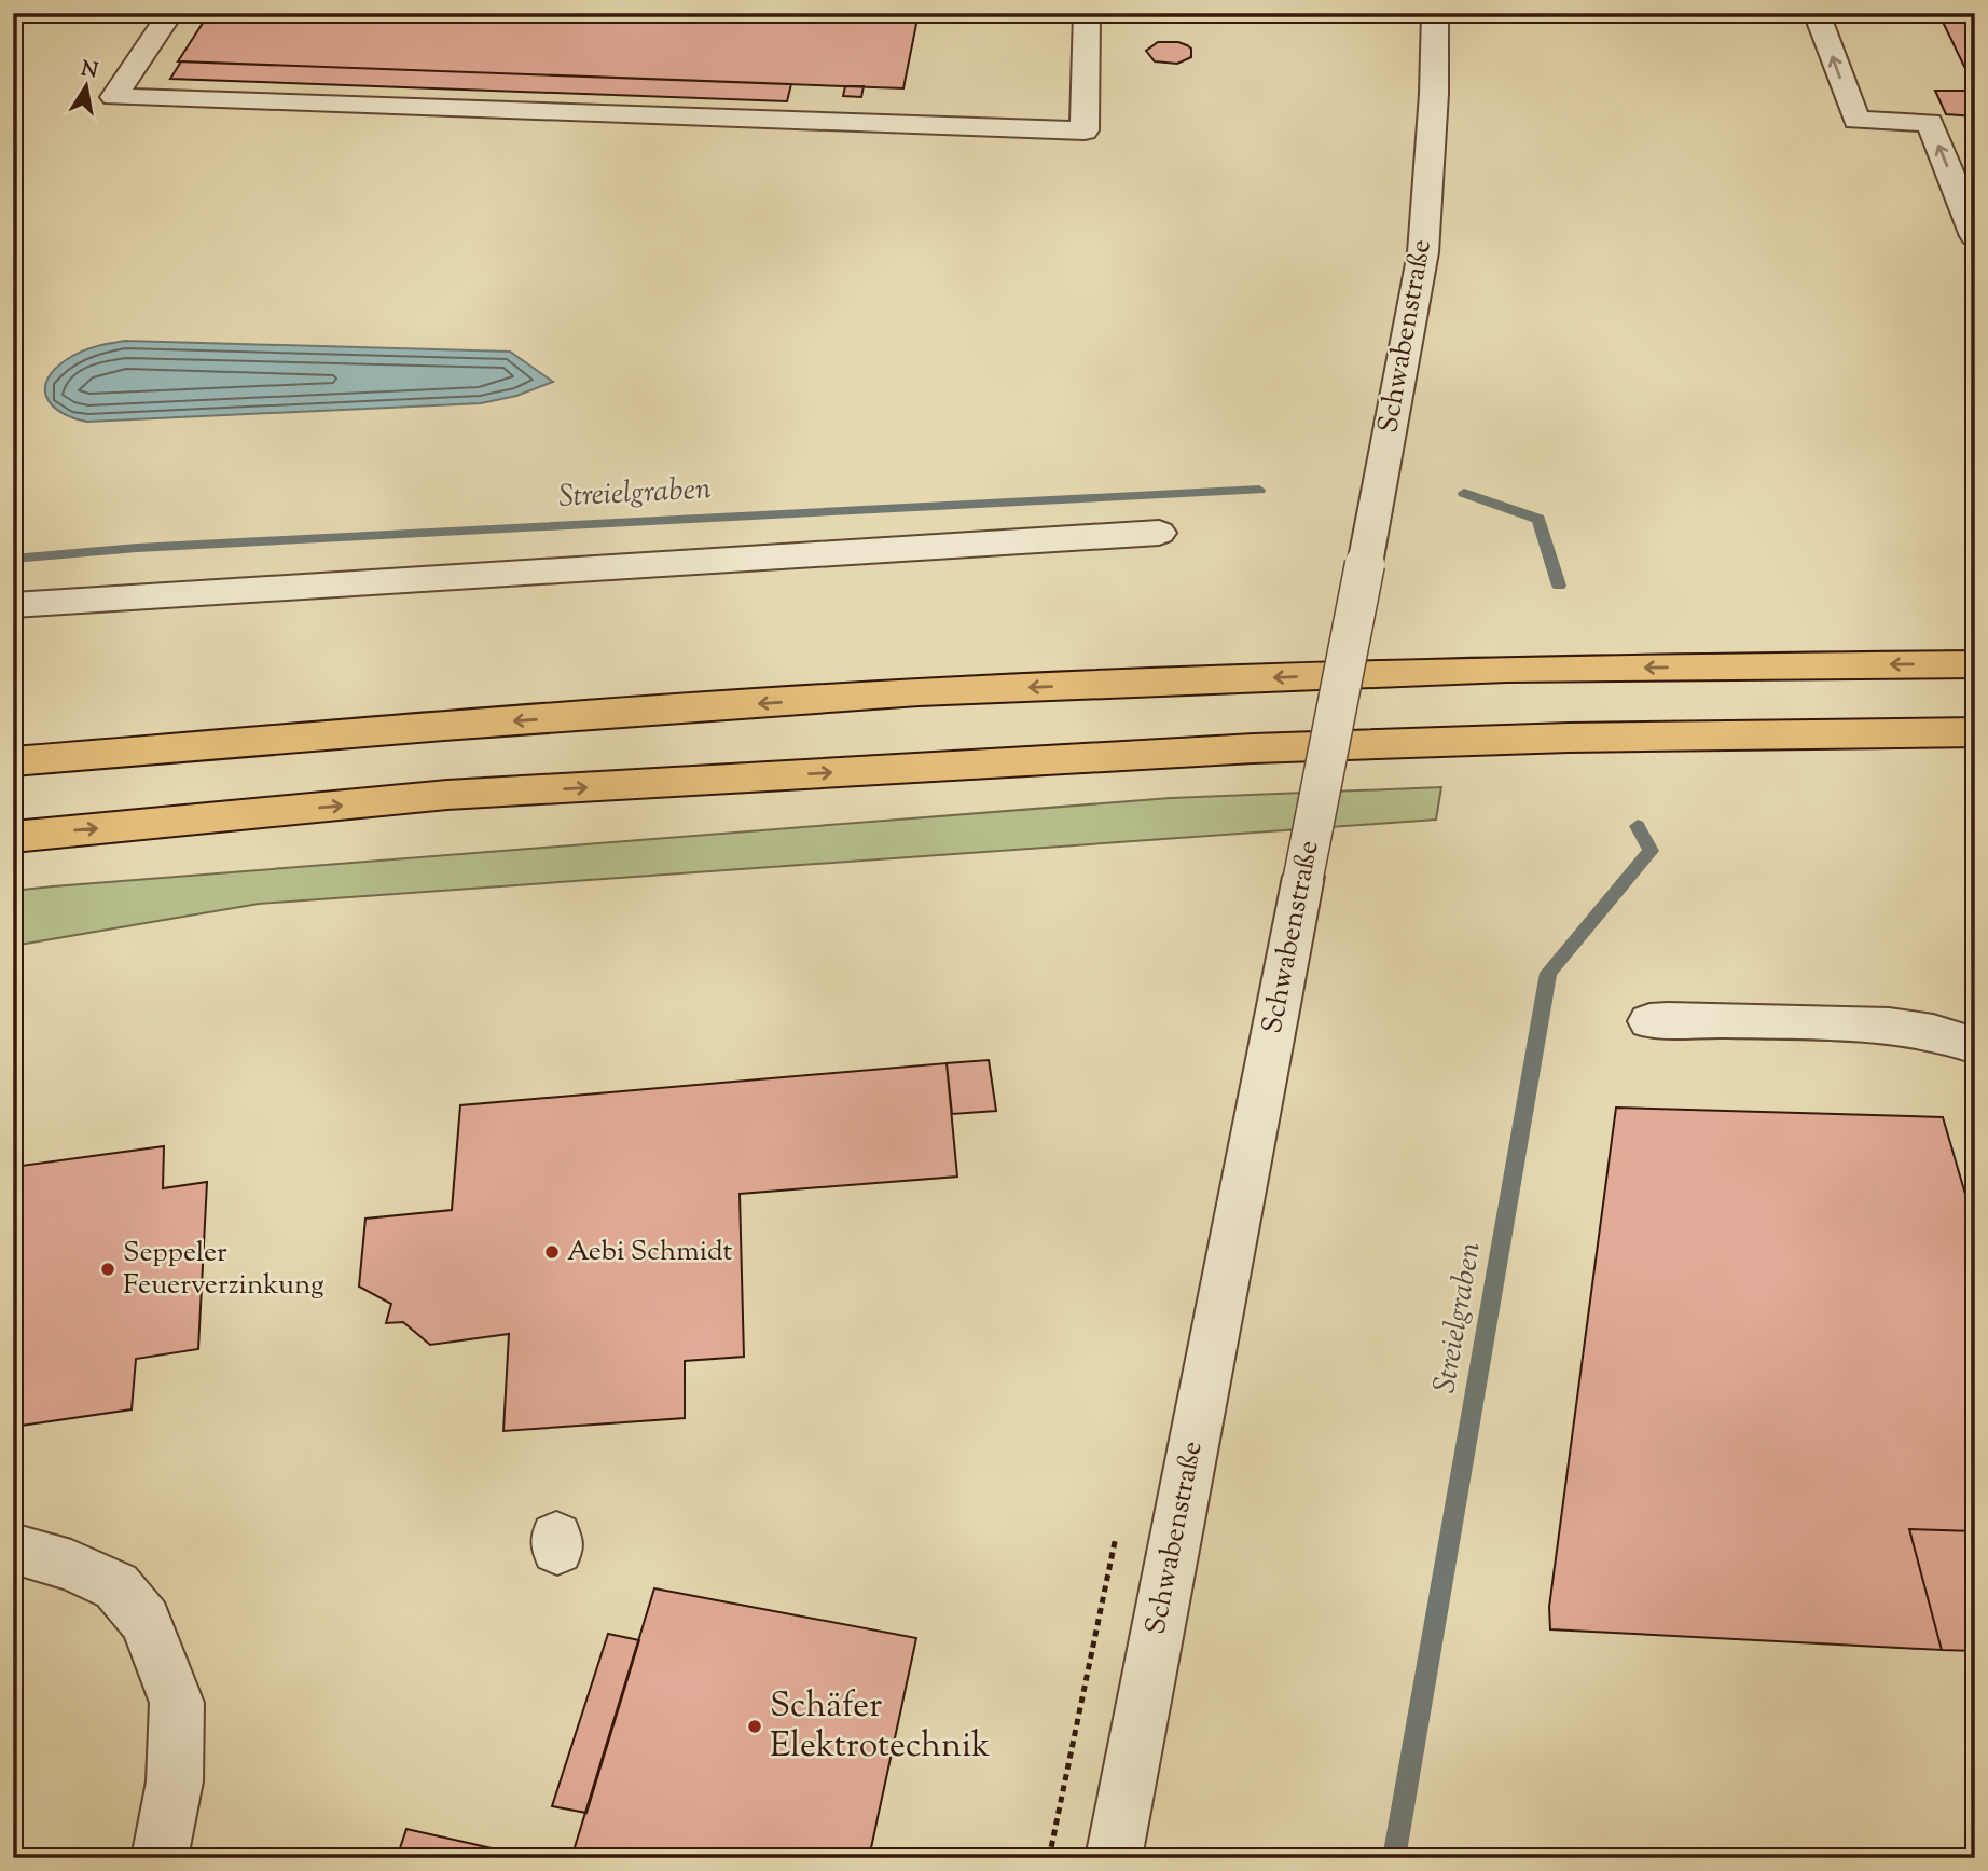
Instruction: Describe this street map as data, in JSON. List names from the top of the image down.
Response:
{
  "streets": {
    "street": ["Schwabenstraße"]
  },
  "water": ["Streielgraben"],
  "places": ["Aebi Schmidt", "Seppeler Feuerverzinkung", "Schäfer Elektrotechnik"],
  "north": "top"
}
